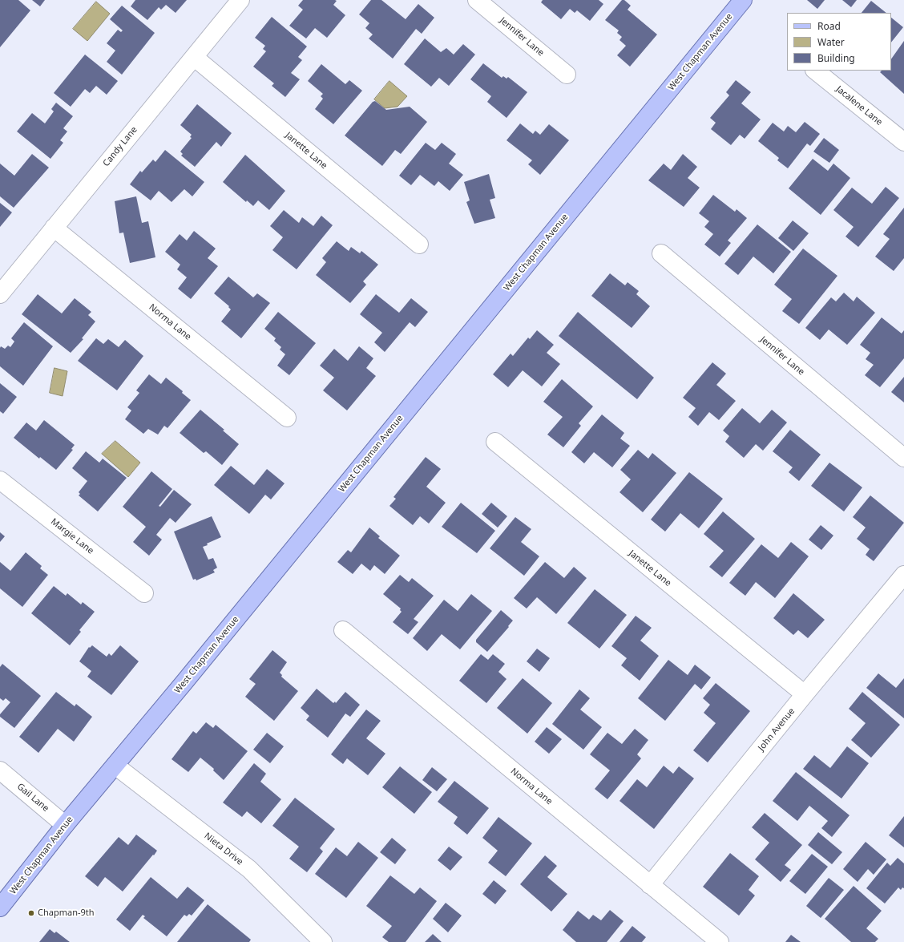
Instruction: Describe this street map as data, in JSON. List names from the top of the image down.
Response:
{
  "streets": {
    "main road": ["West Chapman Avenue"],
    "street": [
      "Jennifer Lane",
      "Jacalene Lane",
      "Candy Lane",
      "Janette Lane",
      "Norma Lane",
      "Margie Lane",
      "John Avenue",
      "Gail Lane",
      "Nieta Drive"
    ]
  },
  "crossings": [
    ["West Chapman Avenue", "Gail Lane"],
    ["West Chapman Avenue", "Nieta Drive"],
    ["Candy Lane", "Janette Lane"],
    ["Candy Lane", "Norma Lane"],
    ["Janette Lane", "John Avenue"],
    ["Norma Lane", "John Avenue"]
  ],
  "places": ["Chapman-9th"],
  "legend": ["Road", "Water", "Building"]
}
